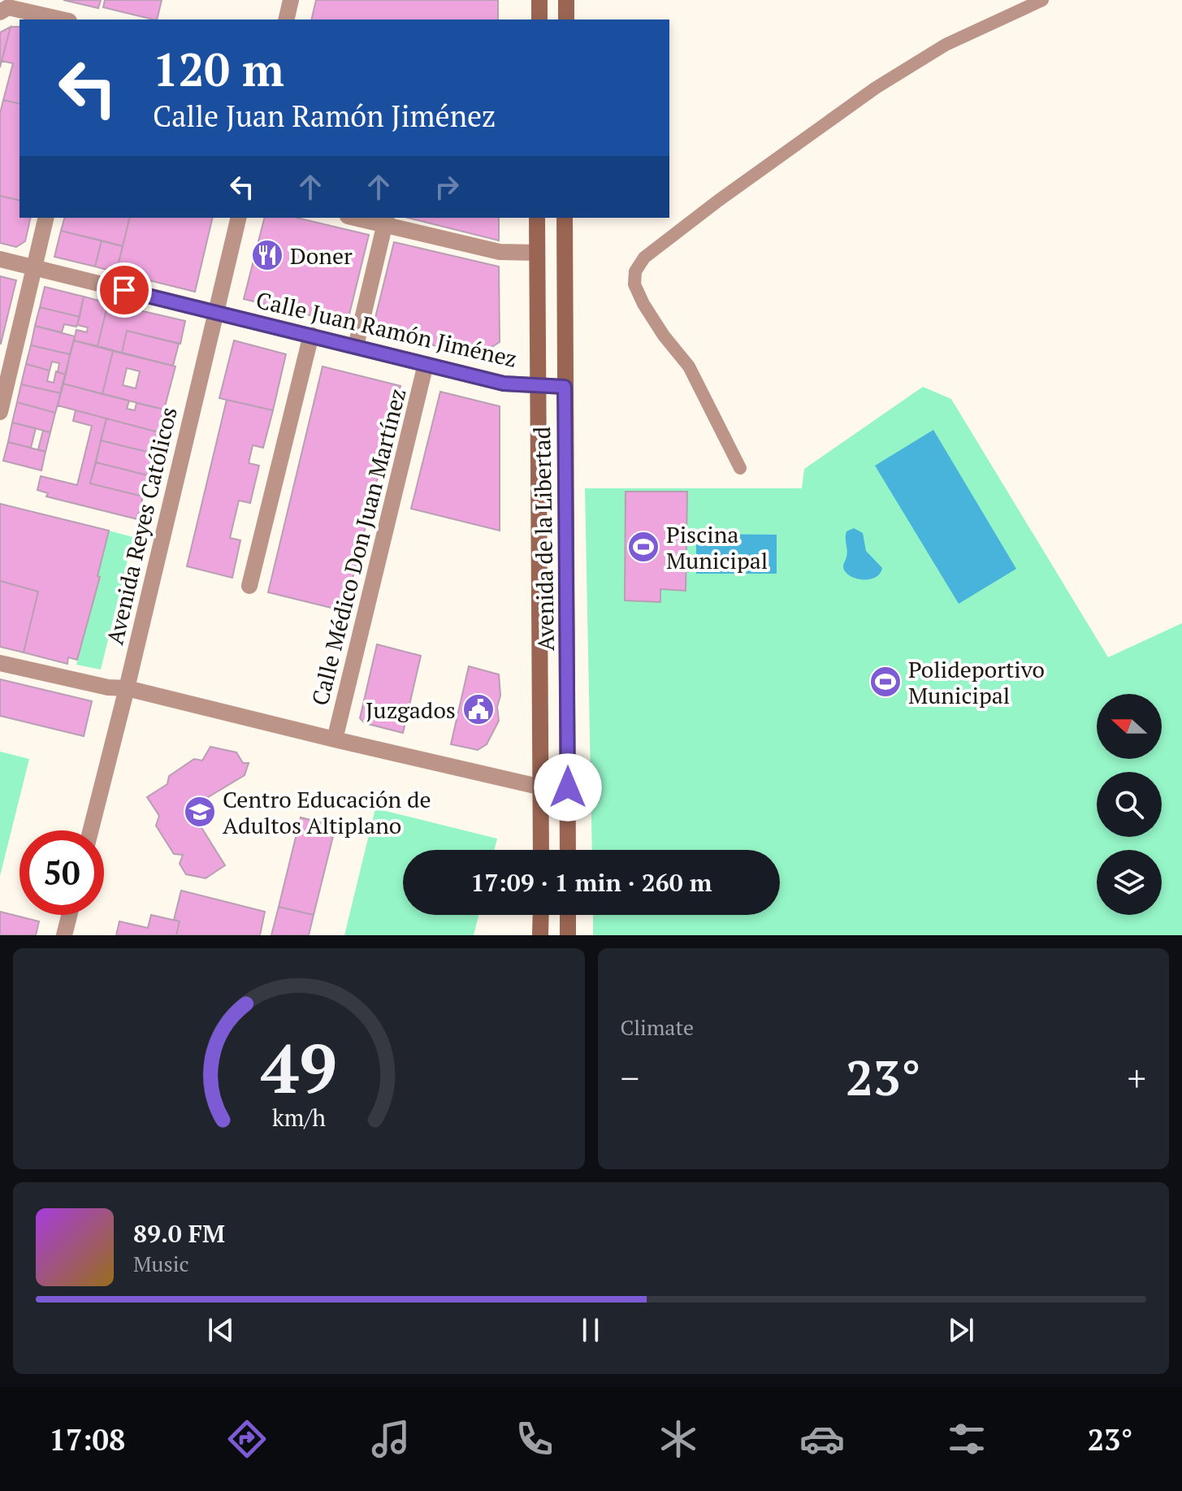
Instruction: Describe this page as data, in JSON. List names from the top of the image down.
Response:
{
  "streets": {
    "main road": ["Avenida de la Libertad"],
    "street": ["Calle Juan Ramón Jiménez", "Avenida Reyes Católicos", "Calle Médico Don Juan Martínez"]
  },
  "crossings": [
    ["Calle Juan Ramón Jiménez", "Avenida Reyes Católicos"],
    ["Calle Juan Ramón Jiménez", "Avenida de la Libertad"],
    ["Calle Juan Ramón Jiménez", "Calle Médico Don Juan Martínez"]
  ],
  "places": {
    "restaurant": ["Doner"],
    "sports": ["Piscina Municipal", "Polideportivo Municipal"],
    "public building": ["Juzgados"],
    "school or university": ["Centro Educación de Adultos Altiplano"]
  },
  "north": "left",
  "page": {
    "turn": ["120 m", "Calle Juan Ramón Jiménez"],
    "limit": "50",
    "trip": "17:09 · 1 min · 260 m",
    "tile": "Climate",
    "heat": ["−", "23°", "+"],
    "song": ["89.0 FM", "Music"],
    "tabs": ["17:08", "23°"],
    "gauge": ["49", "km/h"]
  }
}
